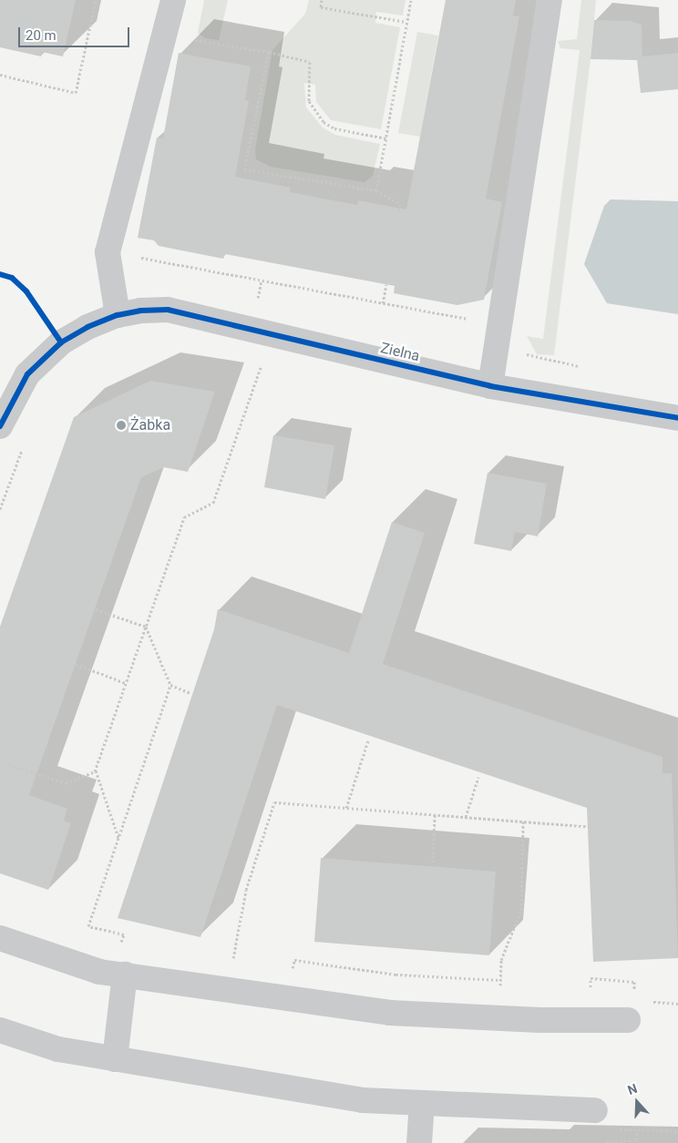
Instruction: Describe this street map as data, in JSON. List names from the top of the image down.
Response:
{
  "streets": {
    "street": ["Zielna"]
  },
  "places": ["Żabka"],
  "scale_bar": "20 m",
  "north": "top"
}
